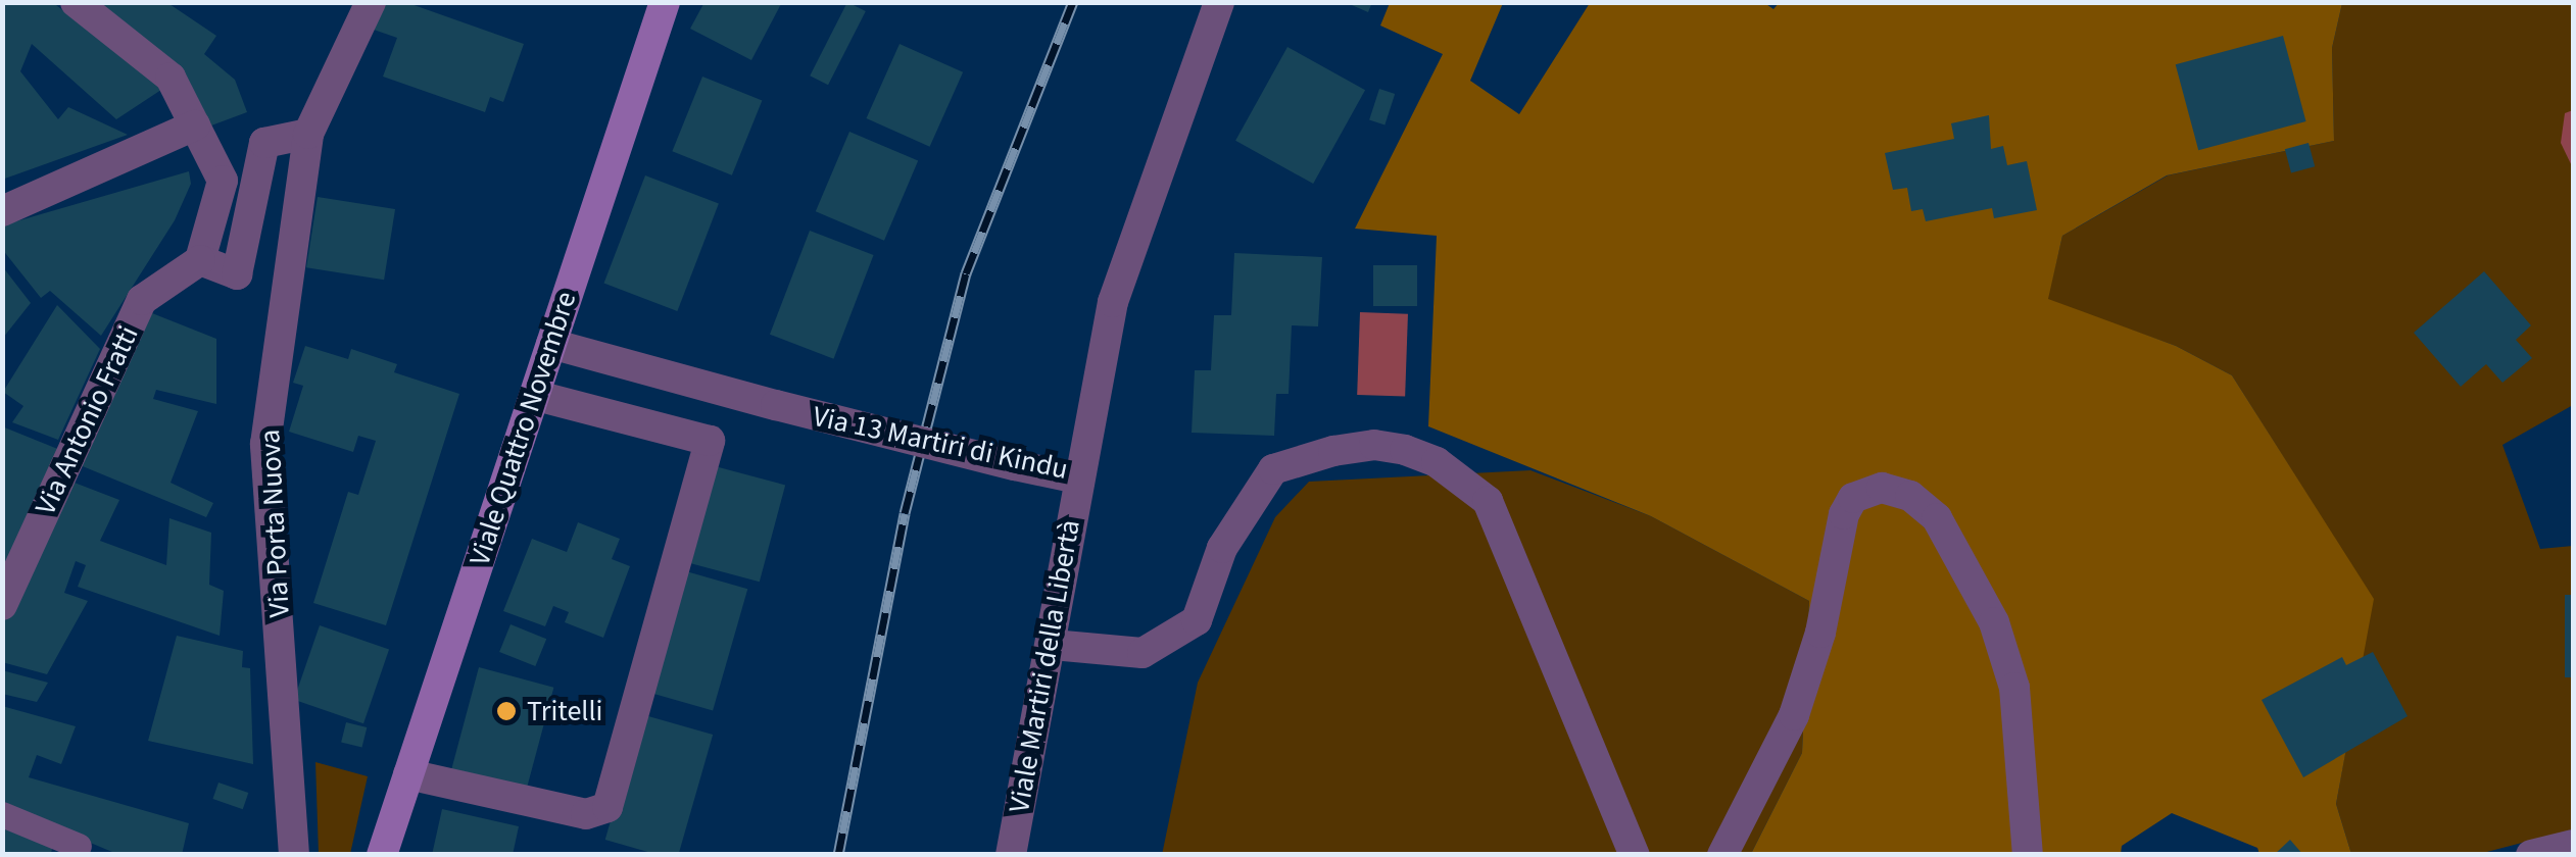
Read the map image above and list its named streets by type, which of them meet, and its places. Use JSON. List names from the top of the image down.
{
  "streets": {
    "main road": ["Viale Quattro Novembre"],
    "street": [
      "Via Antonio Fratti",
      "Via 13 Martiri di Kindu",
      "Via Porta Nuova",
      "Viale Martiri della Libertà"
    ]
  },
  "crossings": [
    ["Viale Quattro Novembre", "Via 13 Martiri di Kindu"],
    ["Via 13 Martiri di Kindu", "Viale Martiri della Libertà"]
  ],
  "places": ["Tritelli"]
}
